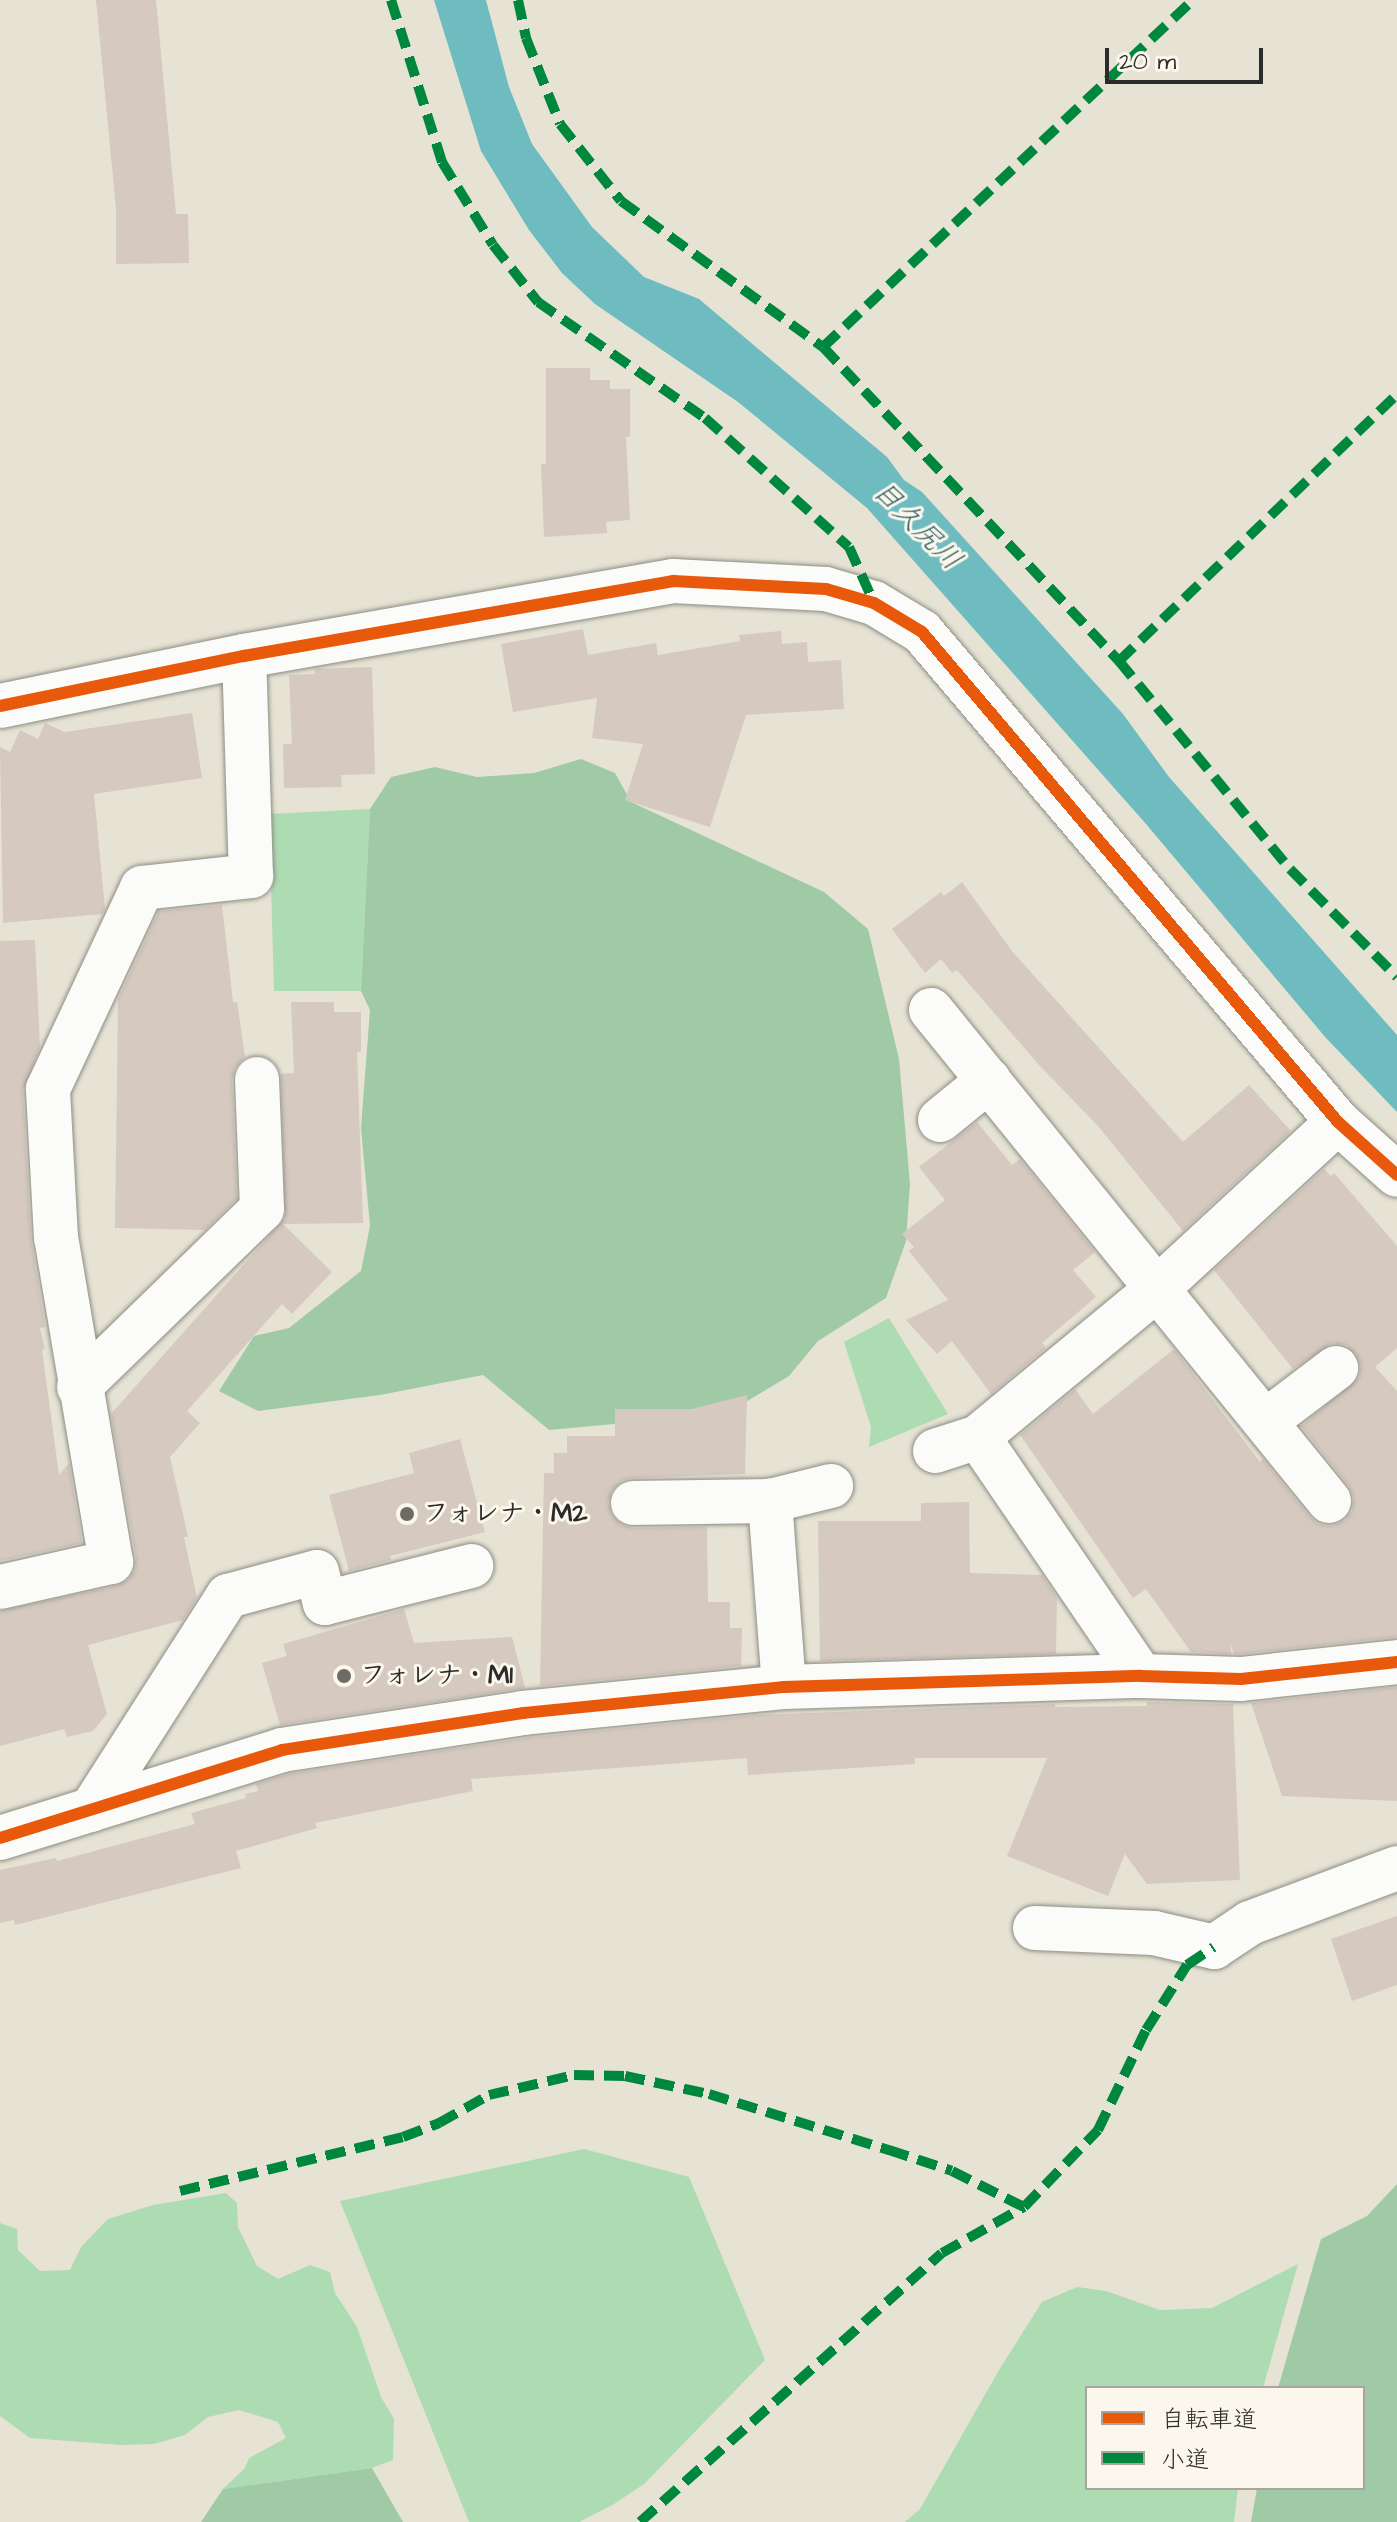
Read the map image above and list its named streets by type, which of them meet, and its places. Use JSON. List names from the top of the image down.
{
  "water": ["目久尻川"],
  "places": ["フォレナ・M2", "フォレナ・M1"],
  "legend": ["自転車道", "小道"],
  "scale_bar": "20 m"
}
